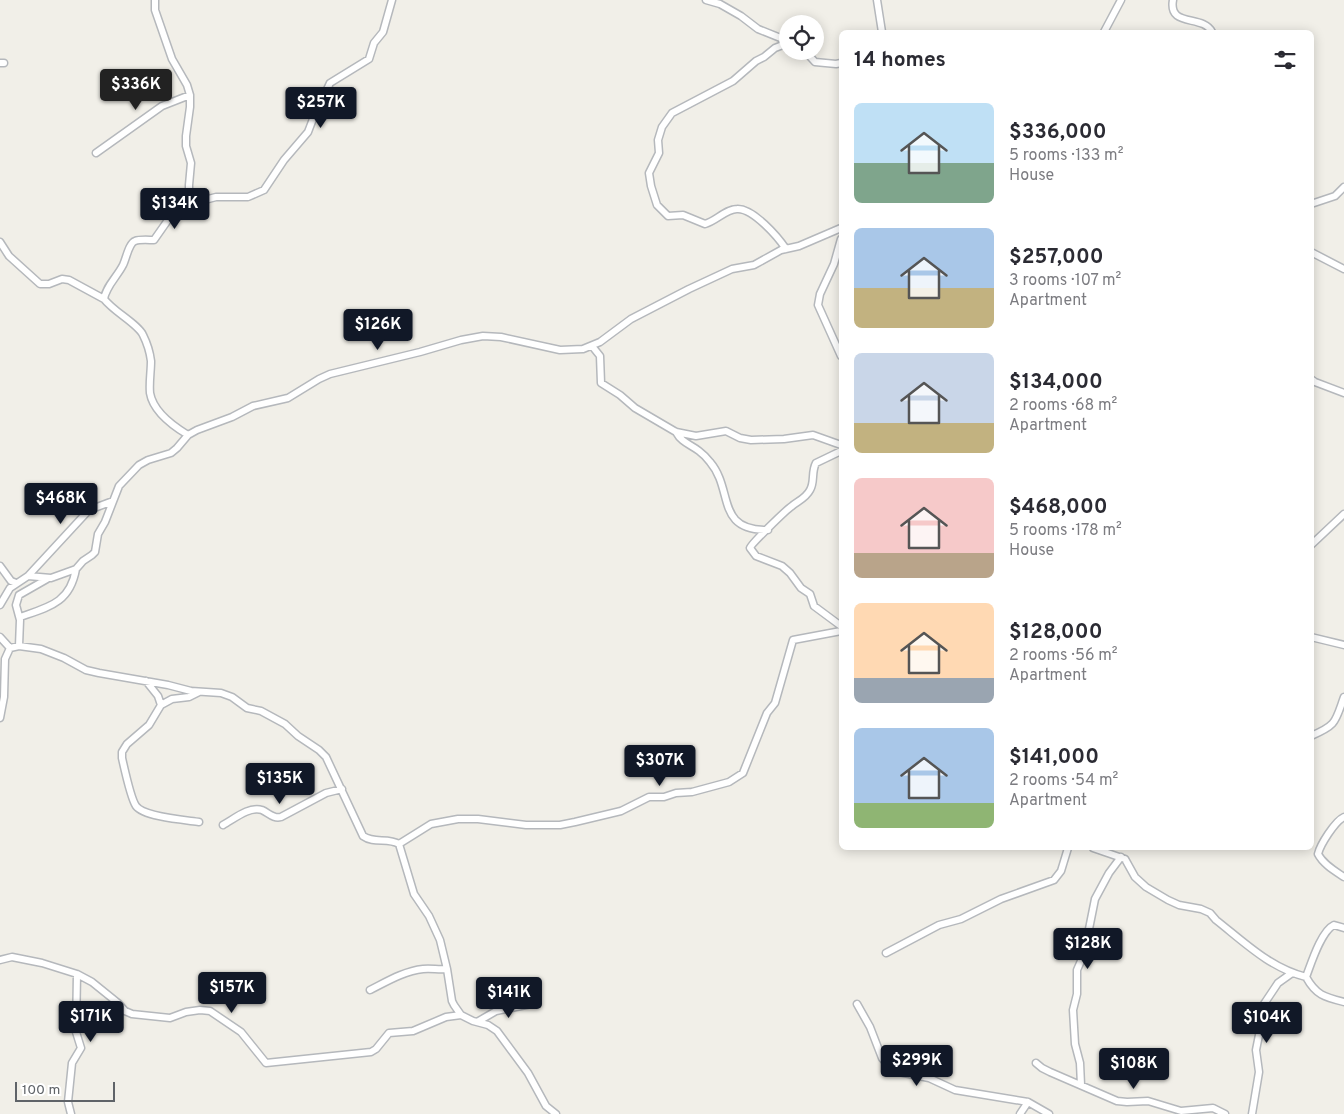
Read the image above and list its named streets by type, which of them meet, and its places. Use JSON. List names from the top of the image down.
{
  "scale_bar": "100 m",
  "page": {
    "heading": "14 homes",
    "price": [
      "$336K",
      "$257K",
      "$134K",
      "$126K",
      "$468K",
      "$307K",
      "$135K",
      "$128K",
      "$157K",
      "$141K",
      "$171K",
      "$104K",
      "$299K",
      "$108K"
    ],
    "list": [
      {
        "name": "$336,000",
        "note": "5 rooms · 133 m² · House"
      },
      {
        "name": "$257,000",
        "note": "3 rooms · 107 m² · Apartment"
      },
      {
        "name": "$134,000",
        "note": "2 rooms · 68 m² · Apartment"
      },
      {
        "name": "$468,000",
        "note": "5 rooms · 178 m² · House"
      },
      {
        "name": "$128,000",
        "note": "2 rooms · 56 m² · Apartment"
      },
      {
        "name": "$141,000",
        "note": "2 rooms · 54 m² · Apartment"
      }
    ],
    "scale": "100 m"
  }
}
